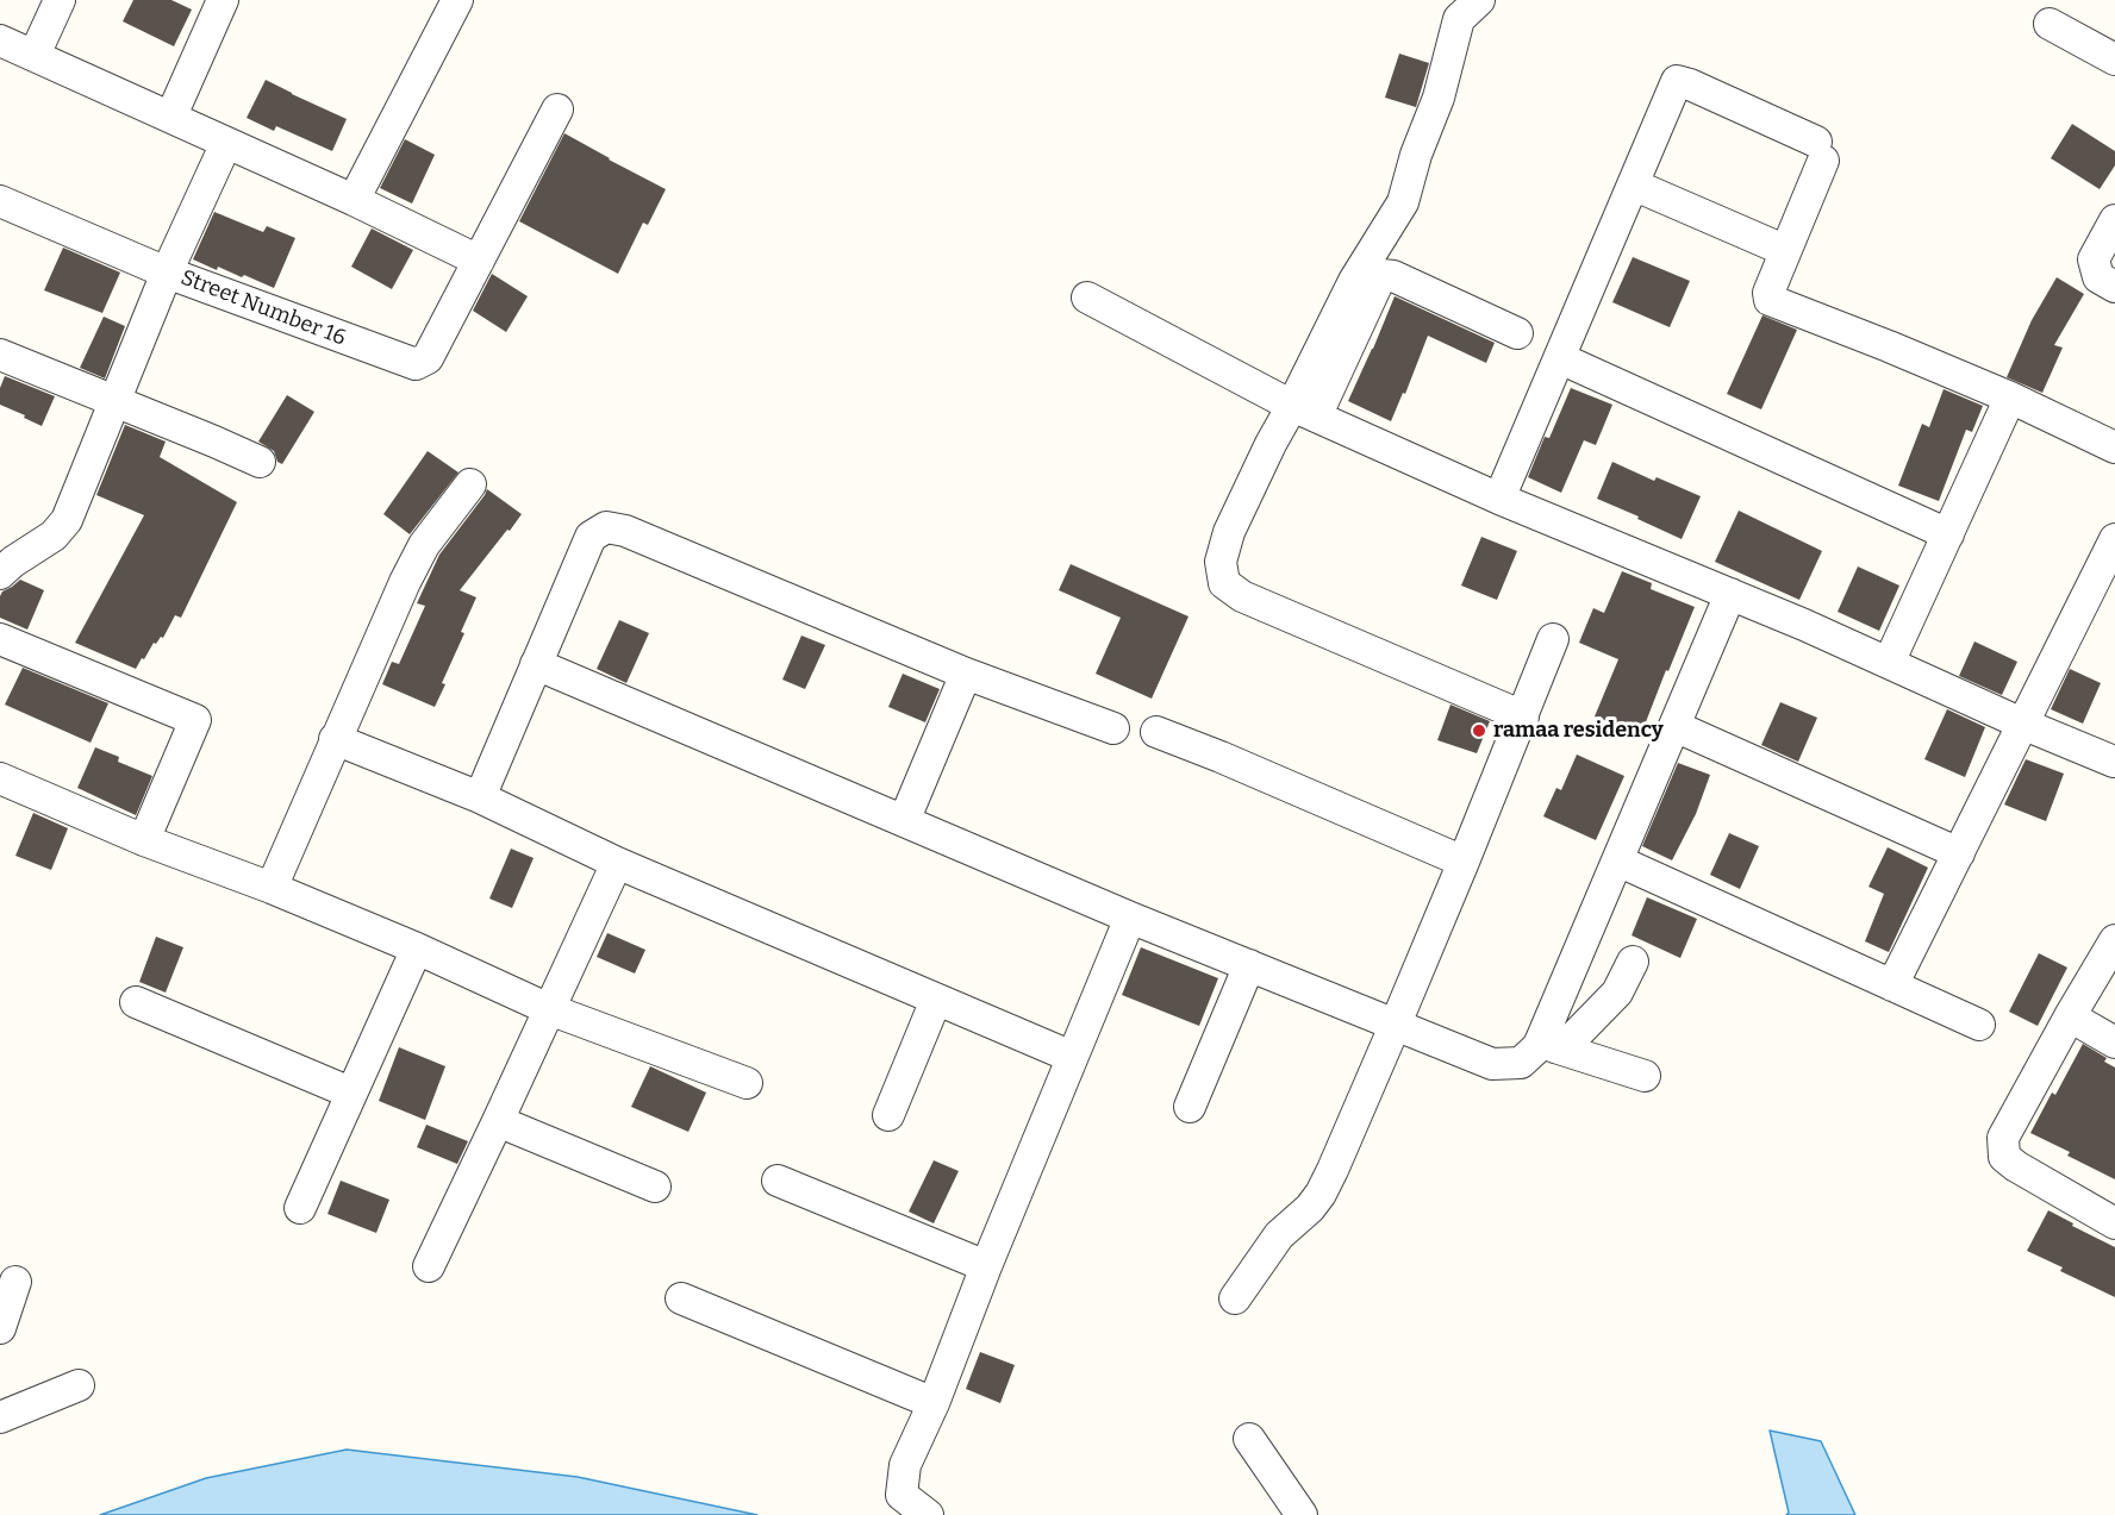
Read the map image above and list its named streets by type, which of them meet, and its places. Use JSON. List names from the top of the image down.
{
  "streets": {
    "street": ["Street Number 16"]
  },
  "places": ["ramaa residency"]
}
